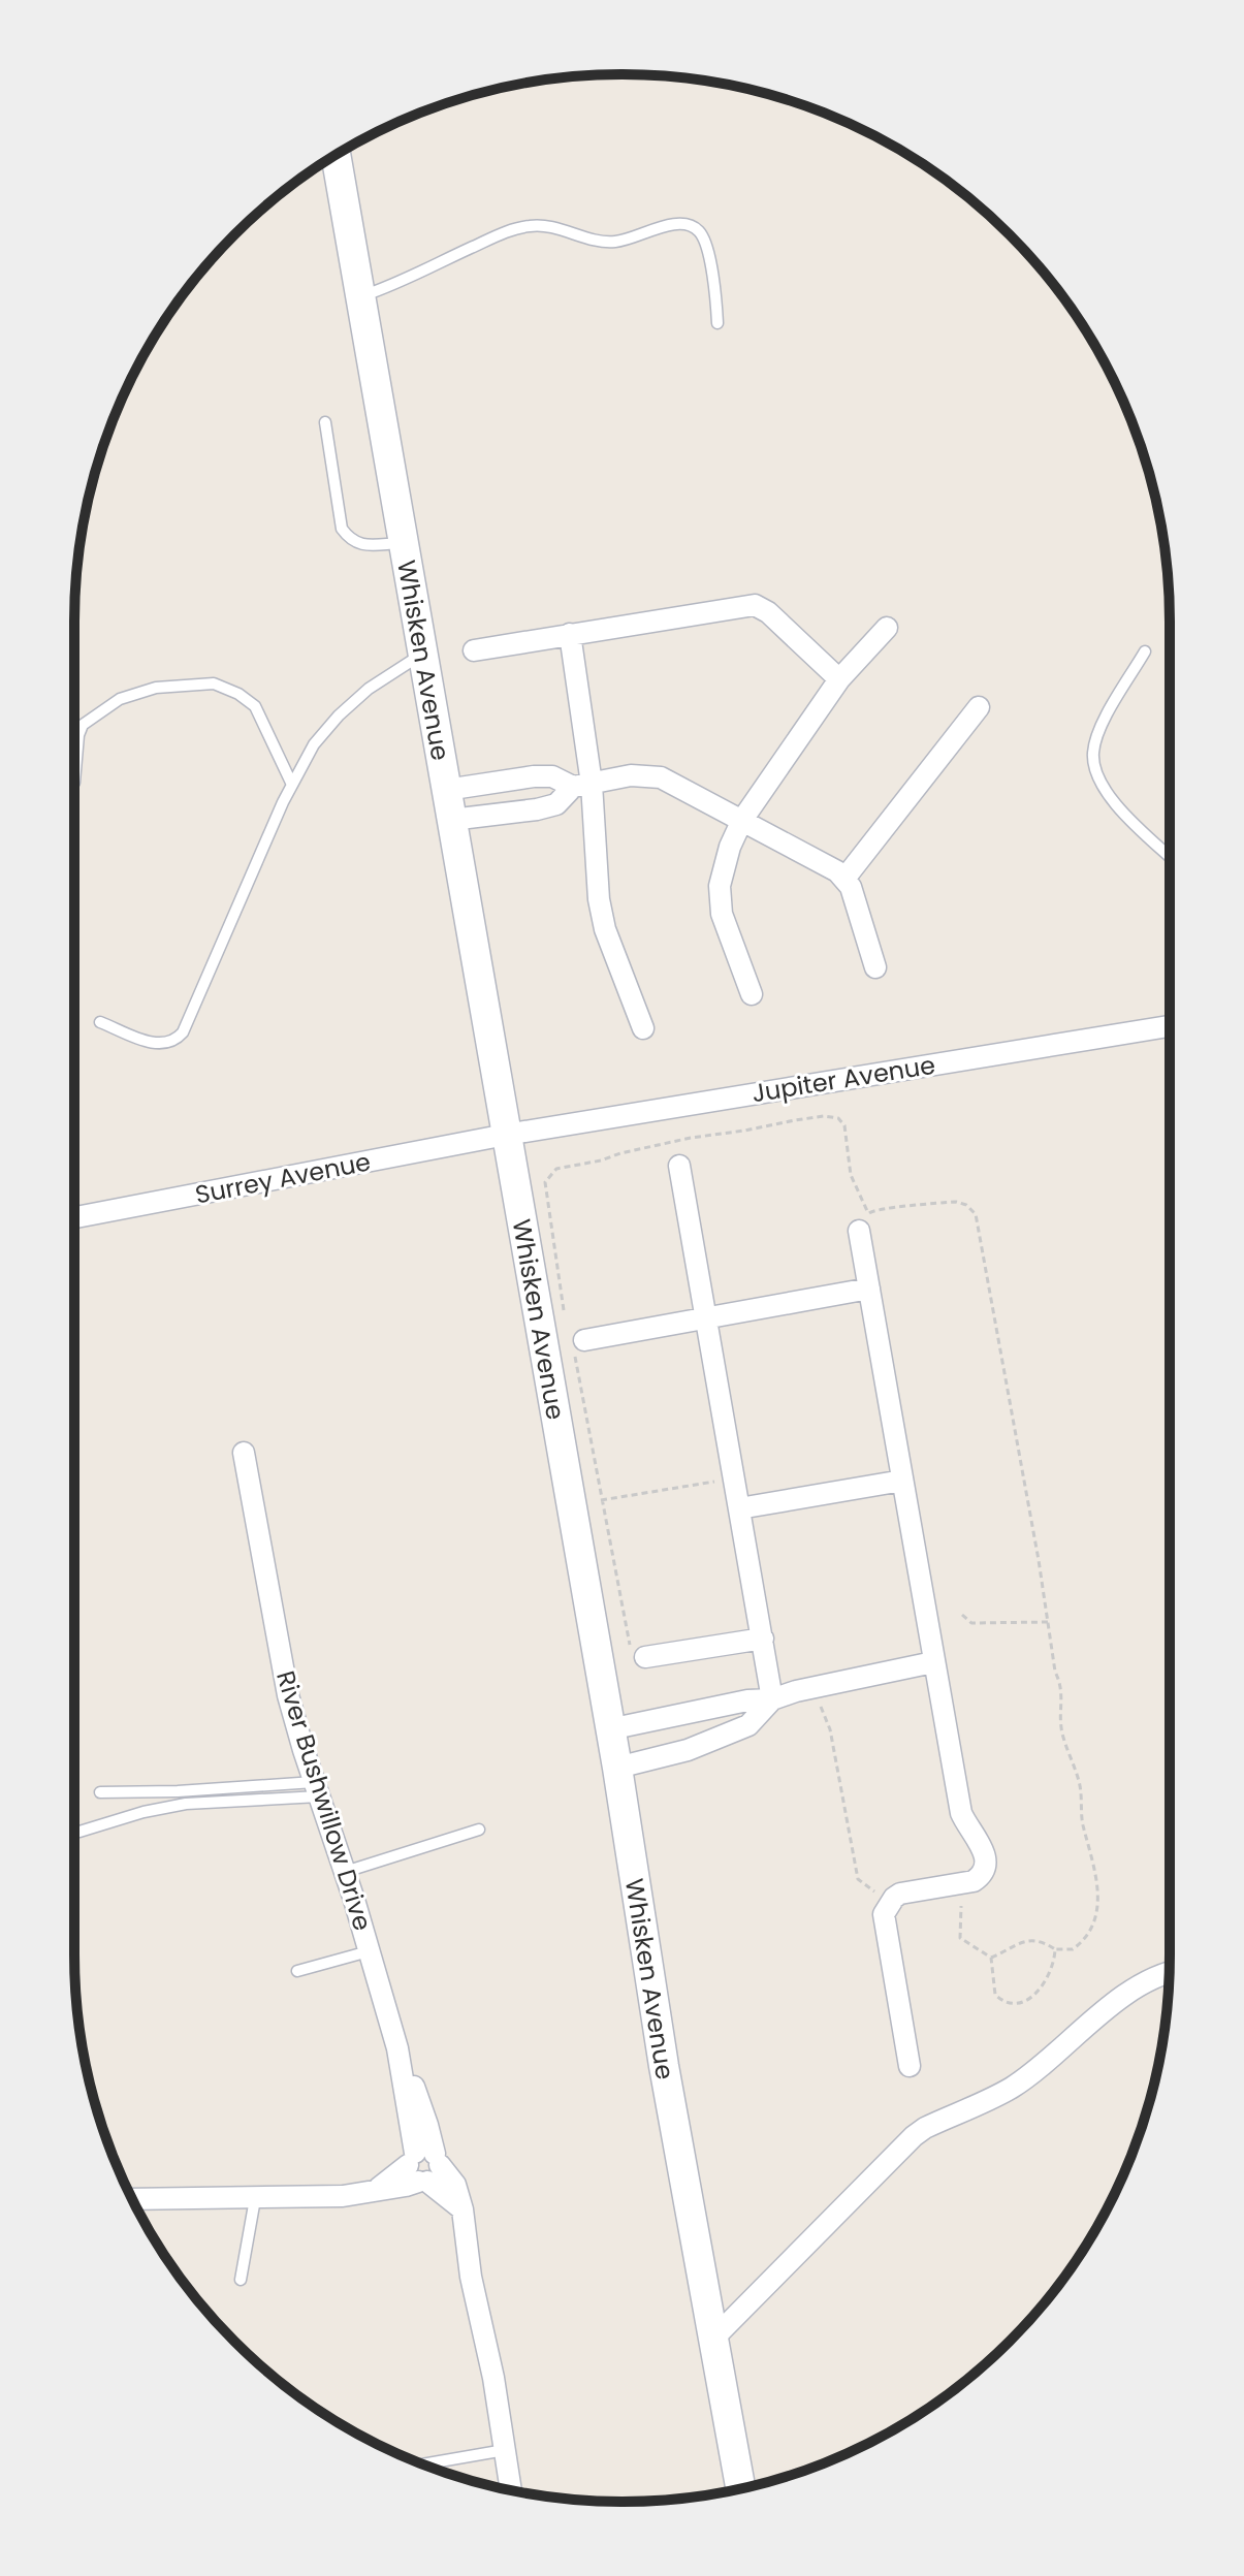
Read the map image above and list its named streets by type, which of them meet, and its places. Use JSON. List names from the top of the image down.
{
  "streets": {
    "street": [
      "Whisken Avenue",
      "Jupiter Avenue",
      "Surrey Avenue",
      "River Bushwillow Drive"
    ]
  },
  "crossings": [
    ["Whisken Avenue", "Jupiter Avenue"],
    ["Whisken Avenue", "Surrey Avenue"],
    ["Jupiter Avenue", "Surrey Avenue"]
  ]
}
